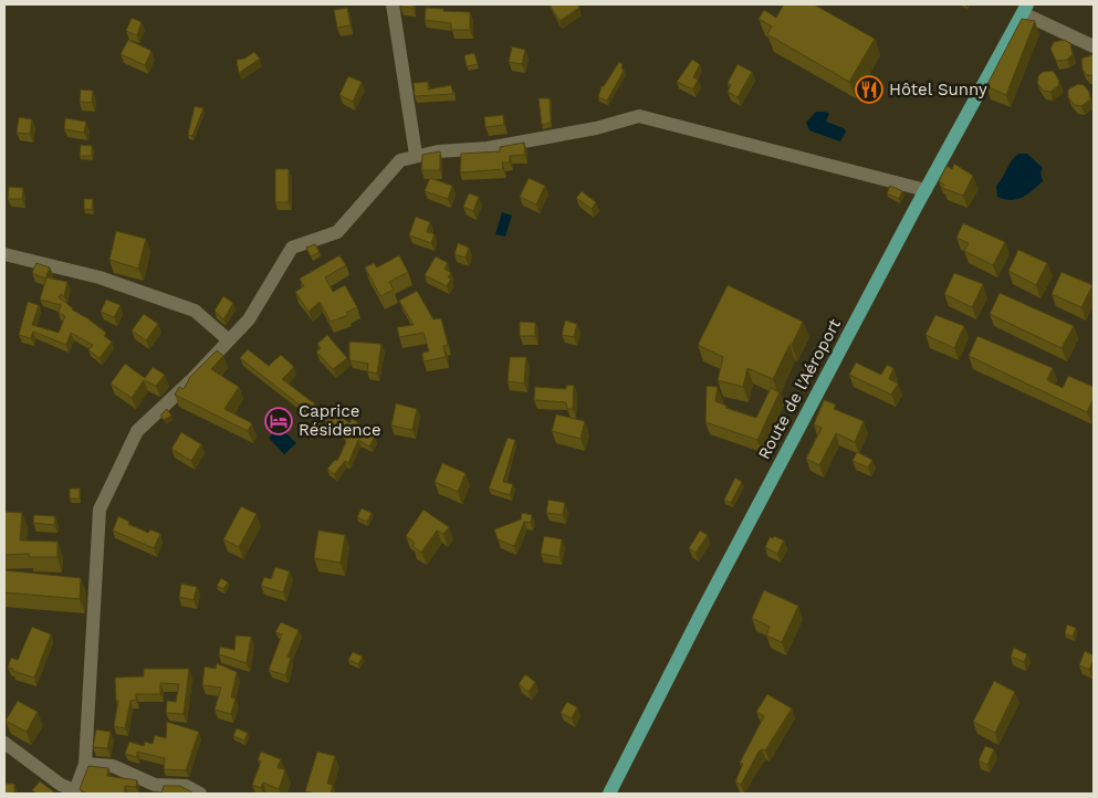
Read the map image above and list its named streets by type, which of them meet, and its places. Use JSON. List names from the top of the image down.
{
  "streets": {
    "main road": ["Route de l'Aéroport"]
  },
  "places": {
    "restaurant": ["Hôtel Sunny"],
    "hotel": ["Caprice Résidence"]
  }
}
